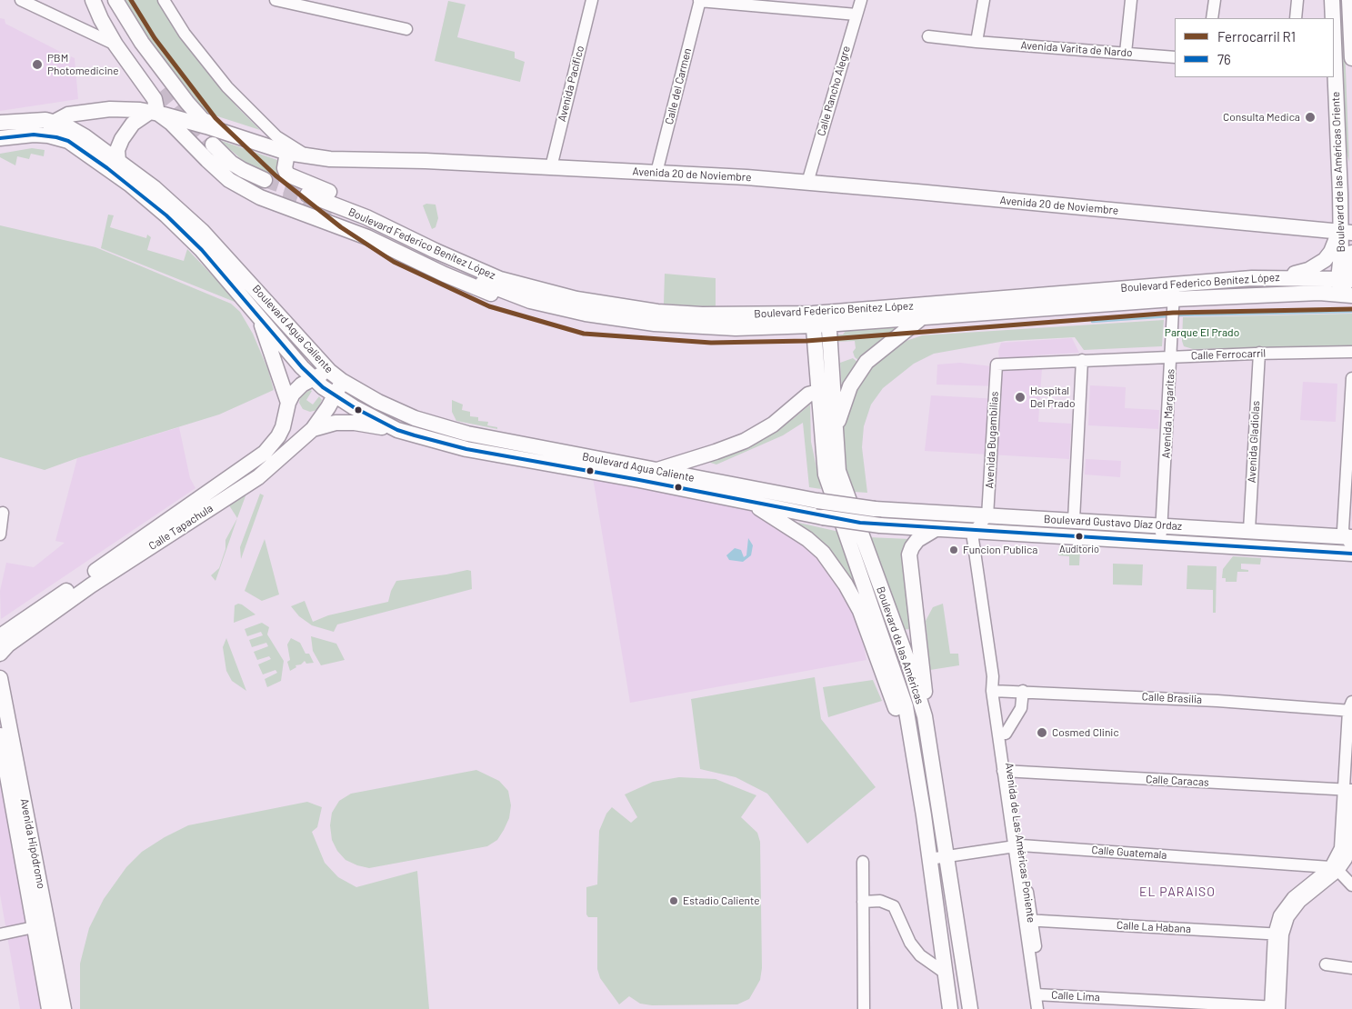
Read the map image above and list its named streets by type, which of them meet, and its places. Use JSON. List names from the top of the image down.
{
  "streets": {
    "main road": [
      "Boulevard de las Américas Oriente",
      "Avenida 20 de Noviembre",
      "Boulevard Federico Benítez López",
      "Boulevard Agua Caliente",
      "Boulevard Gustavo Díaz Ordaz",
      "Calle Tapachula",
      "Boulevard de las Américas",
      "Avenida Hipódromo"
    ],
    "street": [
      "Avenida Varita de Nardo",
      "Avenida Pacífico",
      "Calle del Carmen",
      "Calle Rancho Alegre",
      "Calle Ferrocarril",
      "Avenida Margaritas",
      "Avenida Bugambilias",
      "Avenida Gladiolas",
      "Calle Brasilia",
      "Calle Caracas",
      "Avenida de Las Américas Poniente",
      "Calle Guatemala",
      "Calle La Habana",
      "Calle Lima"
    ]
  },
  "crossings": [
    ["Avenida Pacífico", "Avenida 20 de Noviembre"],
    ["Calle del Carmen", "Avenida 20 de Noviembre"],
    ["Calle Rancho Alegre", "Avenida 20 de Noviembre"],
    ["Boulevard de las Américas Oriente", "Avenida 20 de Noviembre"],
    ["Boulevard de las Américas Oriente", "Boulevard Federico Benítez López"],
    ["Avenida 20 de Noviembre", "Boulevard Agua Caliente"],
    ["Boulevard Federico Benítez López", "Avenida Margaritas"],
    ["Boulevard Federico Benítez López", "Boulevard de las Américas"],
    ["Boulevard Agua Caliente", "Boulevard Gustavo Díaz Ordaz"],
    ["Boulevard Agua Caliente", "Calle Tapachula"],
    ["Calle Ferrocarril", "Avenida Margaritas"],
    ["Calle Ferrocarril", "Avenida Bugambilias"],
    ["Calle Ferrocarril", "Avenida Gladiolas"],
    ["Avenida Margaritas", "Boulevard Gustavo Díaz Ordaz"],
    ["Avenida Bugambilias", "Boulevard Gustavo Díaz Ordaz"],
    ["Avenida Gladiolas", "Boulevard Gustavo Díaz Ordaz"],
    ["Boulevard Gustavo Díaz Ordaz", "Avenida de Las Américas Poniente"],
    ["Boulevard de las Américas", "Calle Guatemala"],
    ["Calle Brasilia", "Avenida de Las Américas Poniente"],
    ["Calle Caracas", "Avenida de Las Américas Poniente"],
    ["Avenida de Las Américas Poniente", "Calle Guatemala"],
    ["Avenida de Las Américas Poniente", "Calle La Habana"],
    ["Avenida de Las Américas Poniente", "Calle Lima"]
  ],
  "districts": ["EL PARAISO"],
  "parks": ["Parque El Prado"],
  "places": [
    "PBM Photomedicine",
    "Consulta Medica",
    "Hospital Del Prado",
    "Auditorio",
    "Funcion Publica",
    "Cosmed Clinic",
    "Estadio Caliente"
  ],
  "lines": ["rail line R1", "transit line 76"],
  "legend": ["Ferrocarril R1", "76"]
}
